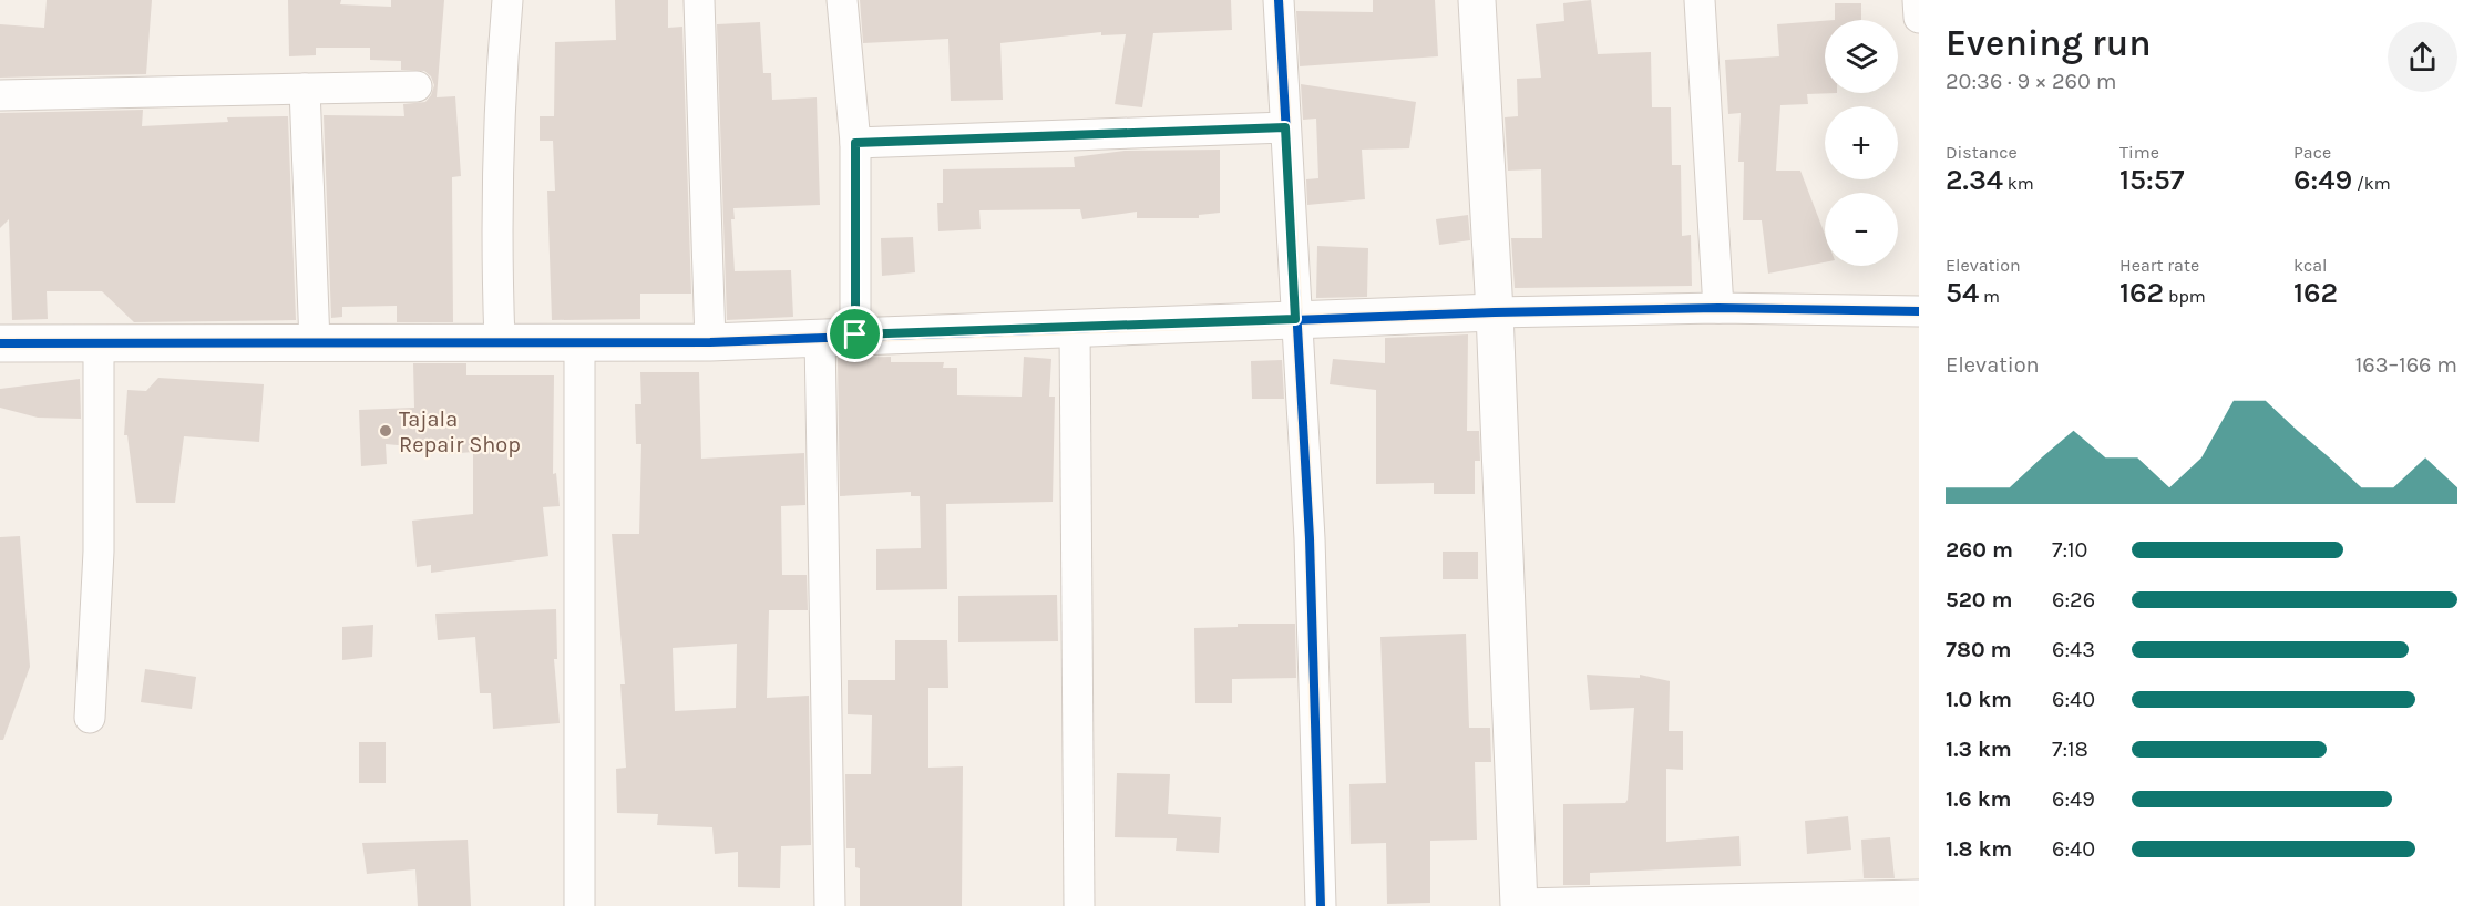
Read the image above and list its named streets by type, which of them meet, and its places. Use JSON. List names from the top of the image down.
{
  "places": ["Tajala Repair Shop"],
  "page": {
    "heading": ["Evening run", "20:36 · 9 × 260 m"],
    "map_buttons": ["+", "−"],
    "stats": [
      ["Distance", "2.34 km"],
      ["Time", "15:57"],
      ["Pace", "6:49 /km"],
      ["Elevation", "54 m"],
      ["Heart rate", "162 bpm"],
      ["kcal", "162"]
    ],
    "chart": ["Elevation", "163–166 m"],
    "list": [
      {
        "name": "260 m",
        "note": "7:10"
      },
      {
        "name": "520 m",
        "note": "6:26"
      },
      {
        "name": "780 m",
        "note": "6:43"
      },
      {
        "name": "1.0 km",
        "note": "6:40"
      },
      {
        "name": "1.3 km",
        "note": "7:18"
      },
      {
        "name": "1.6 km",
        "note": "6:49"
      },
      {
        "name": "1.8 km",
        "note": "6:40"
      }
    ]
  }
}
